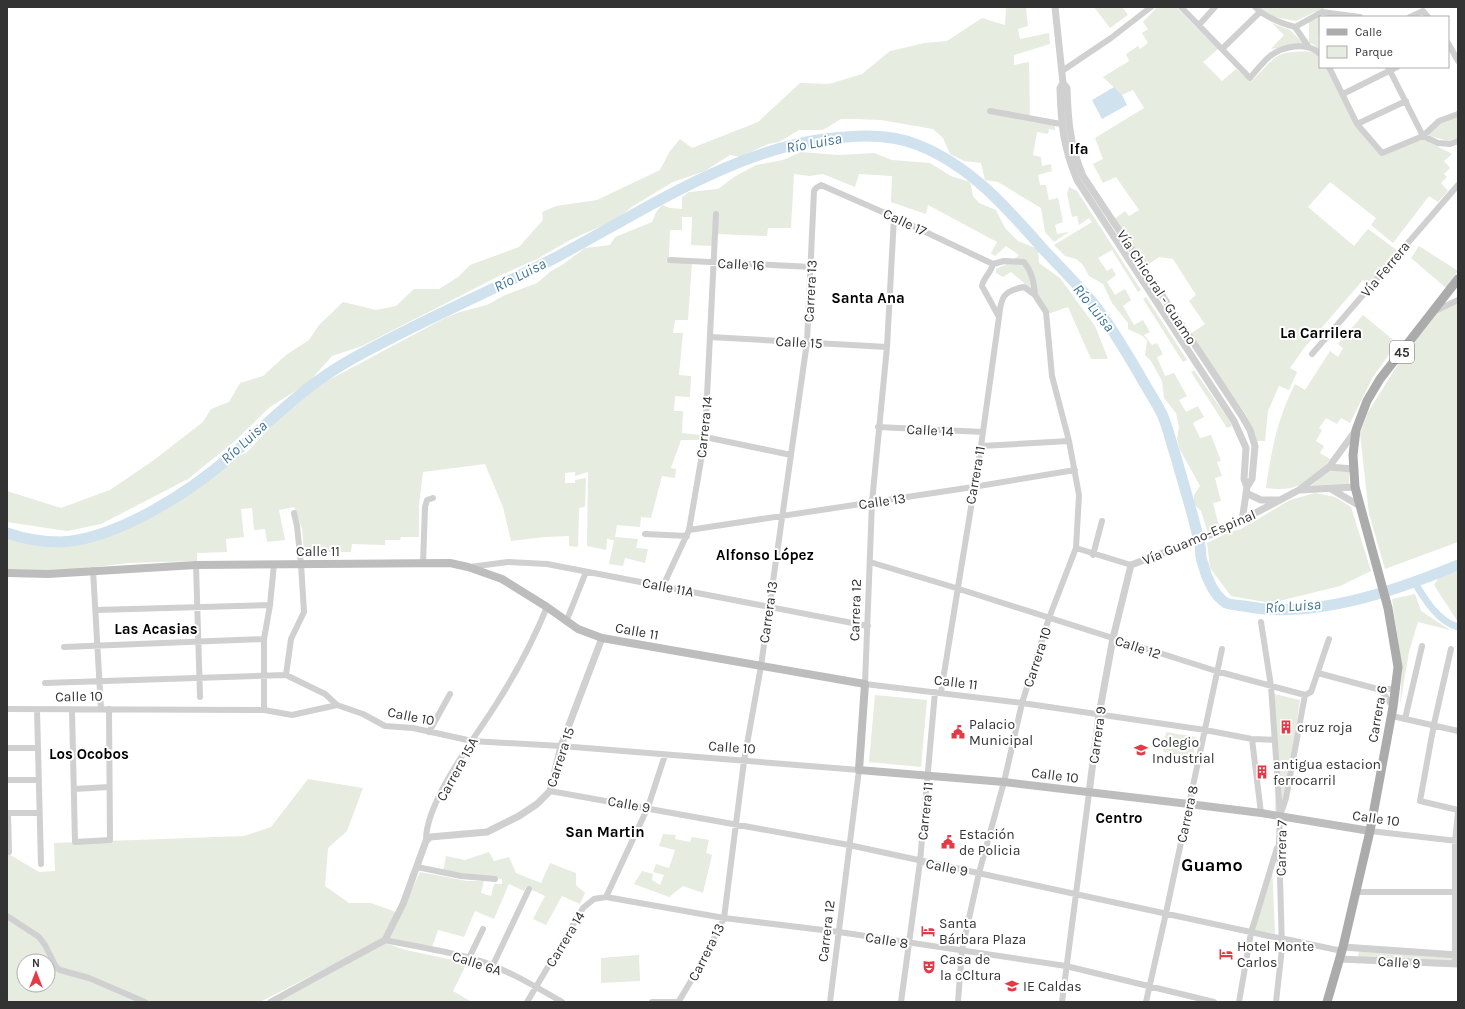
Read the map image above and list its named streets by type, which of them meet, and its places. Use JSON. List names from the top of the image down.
{
  "streets": {
    "main road": [
      "45",
      "Calle 11",
      "Carrera 12",
      "Calle 10",
      "Carrera 6"
    ],
    "street": [
      "Calle 17",
      "Calle 16",
      "Vía Ferrera",
      "Vía Chicoral - Guamo",
      "Carrera 13",
      "Calle 15",
      "Carrera 14",
      "Calle 14",
      "Carrera 11",
      "Calle 13",
      "Vía Guamo-Espinal",
      "Calle 11A",
      "Calle 12",
      "Carrera 10",
      "Carrera 9",
      "Carrera 15",
      "Carrera 15A",
      "Calle 9",
      "Carrera 8",
      "Carrera 7",
      "Calle 8",
      "Calle 6A"
    ]
  },
  "crossings": [
    ["Calle 17", "Carrera 13"],
    ["Calle 17", "Carrera 12"],
    ["Calle 16", "Carrera 13"],
    ["Calle 16", "Carrera 14"],
    ["Vía Chicoral - Guamo", "Vía Guamo-Espinal"],
    ["Carrera 13", "Calle 15"],
    ["Carrera 13", "Calle 13"],
    ["Carrera 13", "Calle 11"],
    ["Carrera 13", "Calle 11A"],
    ["Carrera 13", "Calle 10"],
    ["Carrera 13", "Calle 9"],
    ["Carrera 13", "Calle 8"],
    ["Calle 15", "Carrera 14"],
    ["Calle 15", "Carrera 12"],
    ["45", "Vía Guamo-Espinal"],
    ["45", "Carrera 6"],
    ["Carrera 14", "Calle 13"],
    ["Carrera 14", "Calle 11A"],
    ["Carrera 14", "Calle 8"],
    ["Carrera 14", "Calle 6A"],
    ["Calle 14", "Carrera 11"],
    ["Calle 14", "Carrera 12"],
    ["Carrera 11", "Calle 13"],
    ["Carrera 11", "Calle 11"],
    ["Carrera 11", "Calle 12"],
    ["Carrera 11", "Carrera 10"],
    ["Carrera 11", "Calle 10"],
    ["Carrera 11", "Calle 9"],
    ["Carrera 11", "Calle 8"],
    ["Calle 13", "Carrera 12"],
    ["Calle 13", "Carrera 10"],
    ["Vía Guamo-Espinal", "Carrera 6"],
    ["Vía Guamo-Espinal", "Carrera 9"],
    ["Calle 11", "Calle 11A"],
    ["Calle 11", "Carrera 12"],
    ["Calle 11", "Carrera 10"],
    ["Calle 11", "Carrera 9"],
    ["Calle 11", "Carrera 15"],
    ["Calle 11", "Carrera 15A"],
    ["Calle 11", "Carrera 8"],
    ["Calle 11A", "Carrera 12"],
    ["Carrera 12", "Calle 12"],
    ["Carrera 12", "Calle 10"],
    ["Carrera 12", "Calle 9"],
    ["Carrera 12", "Calle 8"],
    ["Calle 12", "Carrera 10"],
    ["Calle 12", "Carrera 9"],
    ["Calle 12", "Carrera 8"],
    ["Calle 12", "Carrera 7"],
    ["Carrera 10", "Calle 10"],
    ["Carrera 10", "Calle 9"],
    ["Carrera 10", "Calle 8"],
    ["Calle 10", "Carrera 6"],
    ["Calle 10", "Carrera 9"],
    ["Calle 10", "Carrera 15"],
    ["Calle 10", "Carrera 15A"],
    ["Calle 10", "Carrera 8"],
    ["Calle 10", "Carrera 7"],
    ["Carrera 6", "Calle 9"],
    ["Carrera 9", "Calle 9"],
    ["Carrera 9", "Calle 8"],
    ["Carrera 15", "Carrera 15A"],
    ["Carrera 15", "Calle 9"],
    ["Carrera 15A", "Calle 6A"],
    ["Calle 9", "Carrera 8"],
    ["Carrera 8", "Calle 8"]
  ],
  "districts": [
    "Ifa",
    "Santa Ana",
    "La Carrilera",
    "Alfonso López",
    "Las Acasias",
    "Los Ocobos",
    "Centro",
    "San Martin",
    "Guamo"
  ],
  "water": ["Río Luisa"],
  "places": {
    "building": ["cruz roja", "antigua estacion ferrocarril"],
    "public building": ["Palacio Municipal", "Estación de Policia"],
    "school or university": ["Colegio Industrial", "IE Caldas"],
    "hotel": ["Santa Bárbara Plaza", "Hotel Monte Carlos"],
    "theatre": ["Casa de la cCltura"]
  },
  "legend": ["Calle", "Parque"],
  "north": "top"
}
